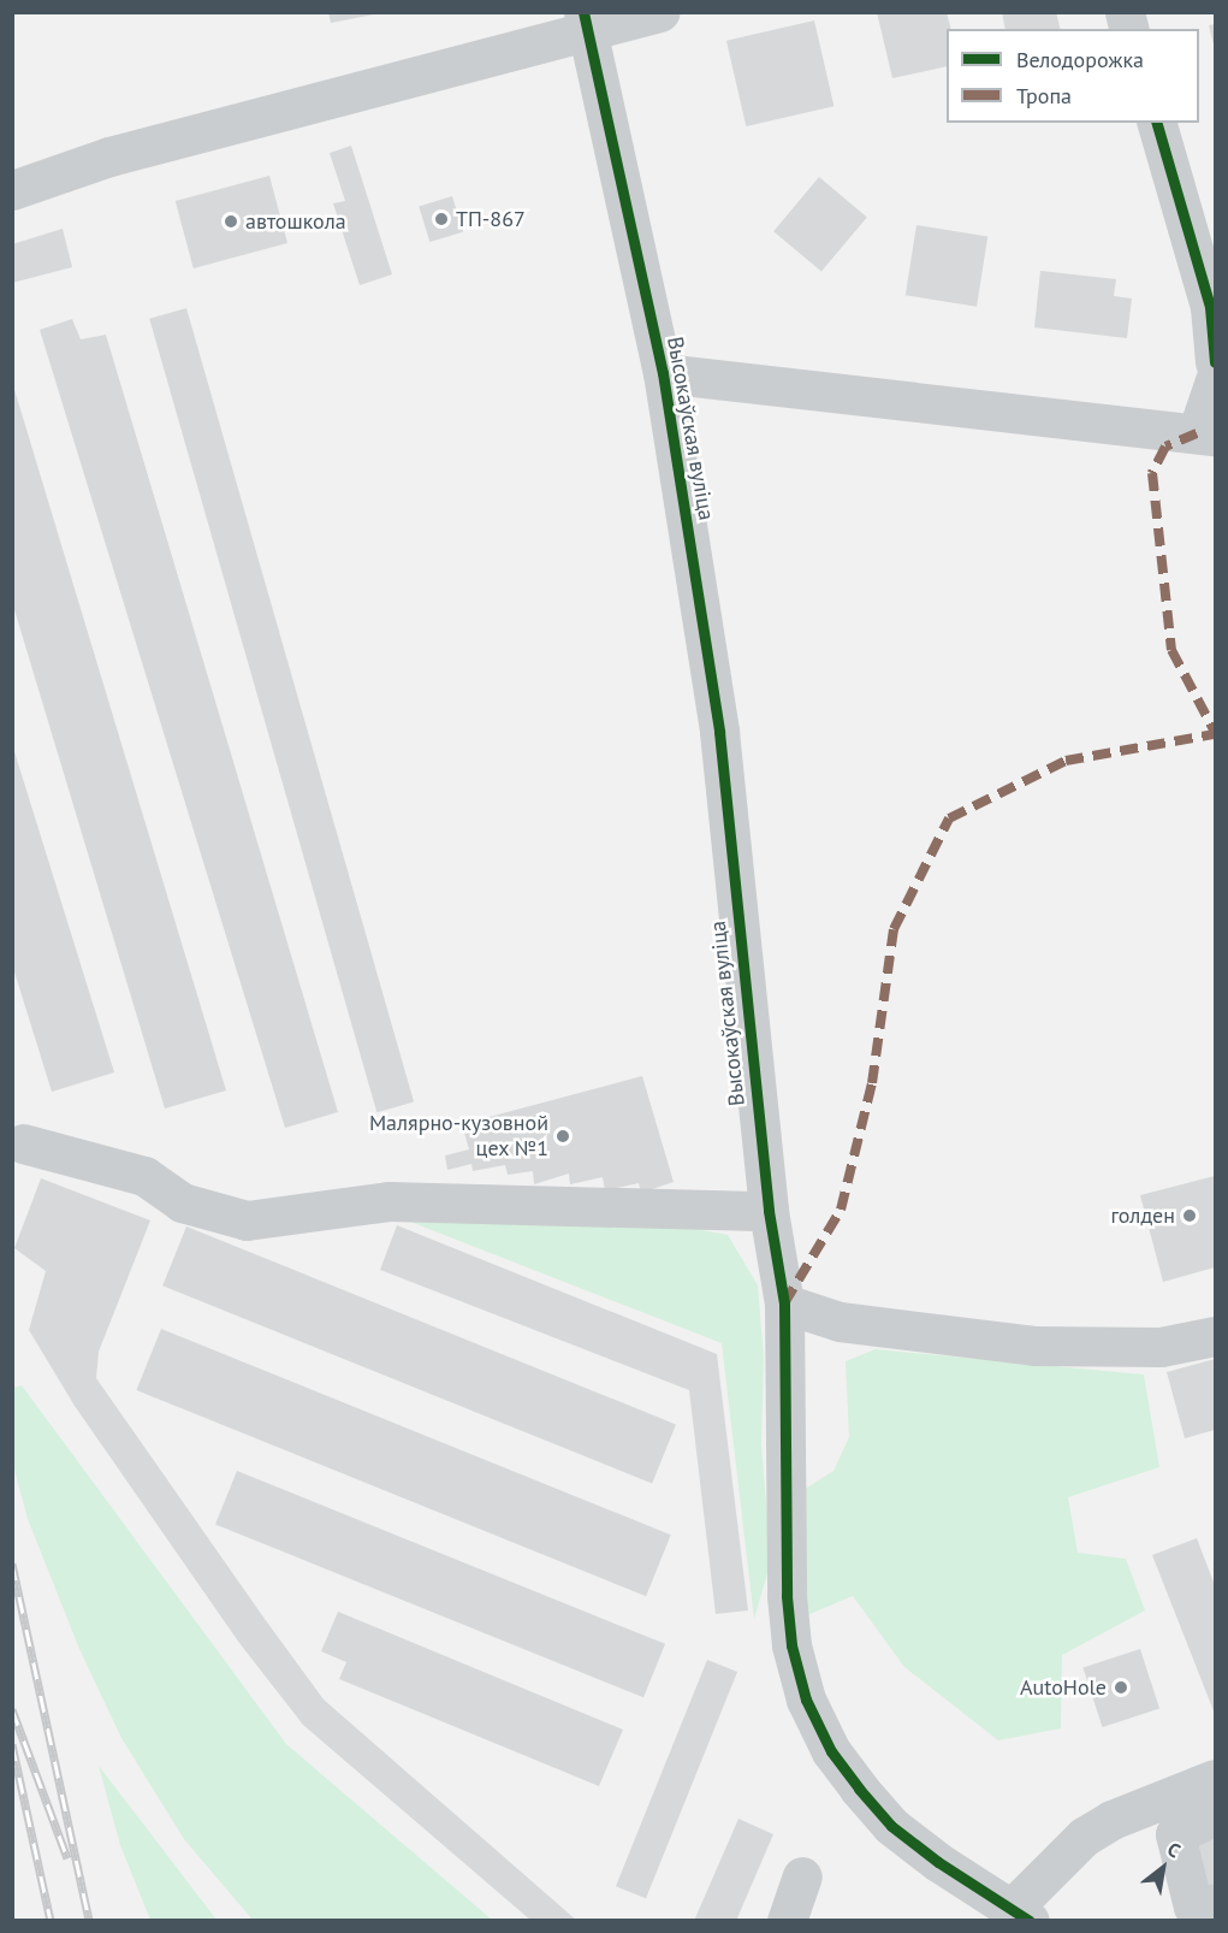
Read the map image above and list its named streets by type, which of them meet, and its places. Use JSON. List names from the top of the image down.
{
  "streets": {
    "street": ["Высокаўская вуліца"]
  },
  "places": [
    "ТП-867",
    "автошкола",
    "Малярно-кузовной цех №1",
    "голден",
    "AutoHole"
  ],
  "legend": ["Велодорожка", "Тропа"],
  "north": "top right"
}
